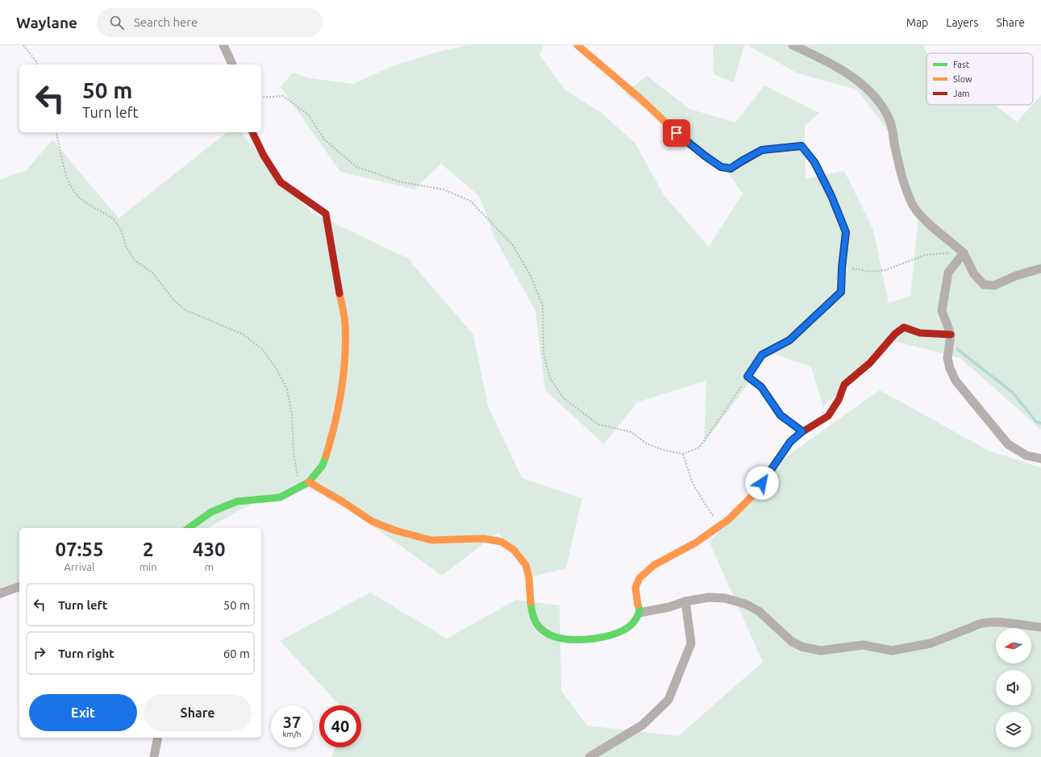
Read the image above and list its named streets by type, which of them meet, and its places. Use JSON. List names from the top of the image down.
{
  "legend": ["Fast", "Slow", "Jam"],
  "north": "left",
  "page": {
    "header": "Waylane",
    "search": "Search here",
    "nav": ["Map", "Layers", "Share"],
    "turn": ["50 m", "Turn left"],
    "eta": [
      "07:55",
      "Arrival",
      "2",
      "min",
      "430",
      "m"
    ],
    "list": [
      {
        "name": "Turn left",
        "value": "50 m"
      },
      {
        "name": "Turn right",
        "value": "60 m"
      }
    ],
    "buttons": ["Exit", "Share"],
    "speed": "37 km/h",
    "limit": "40"
  }
}
